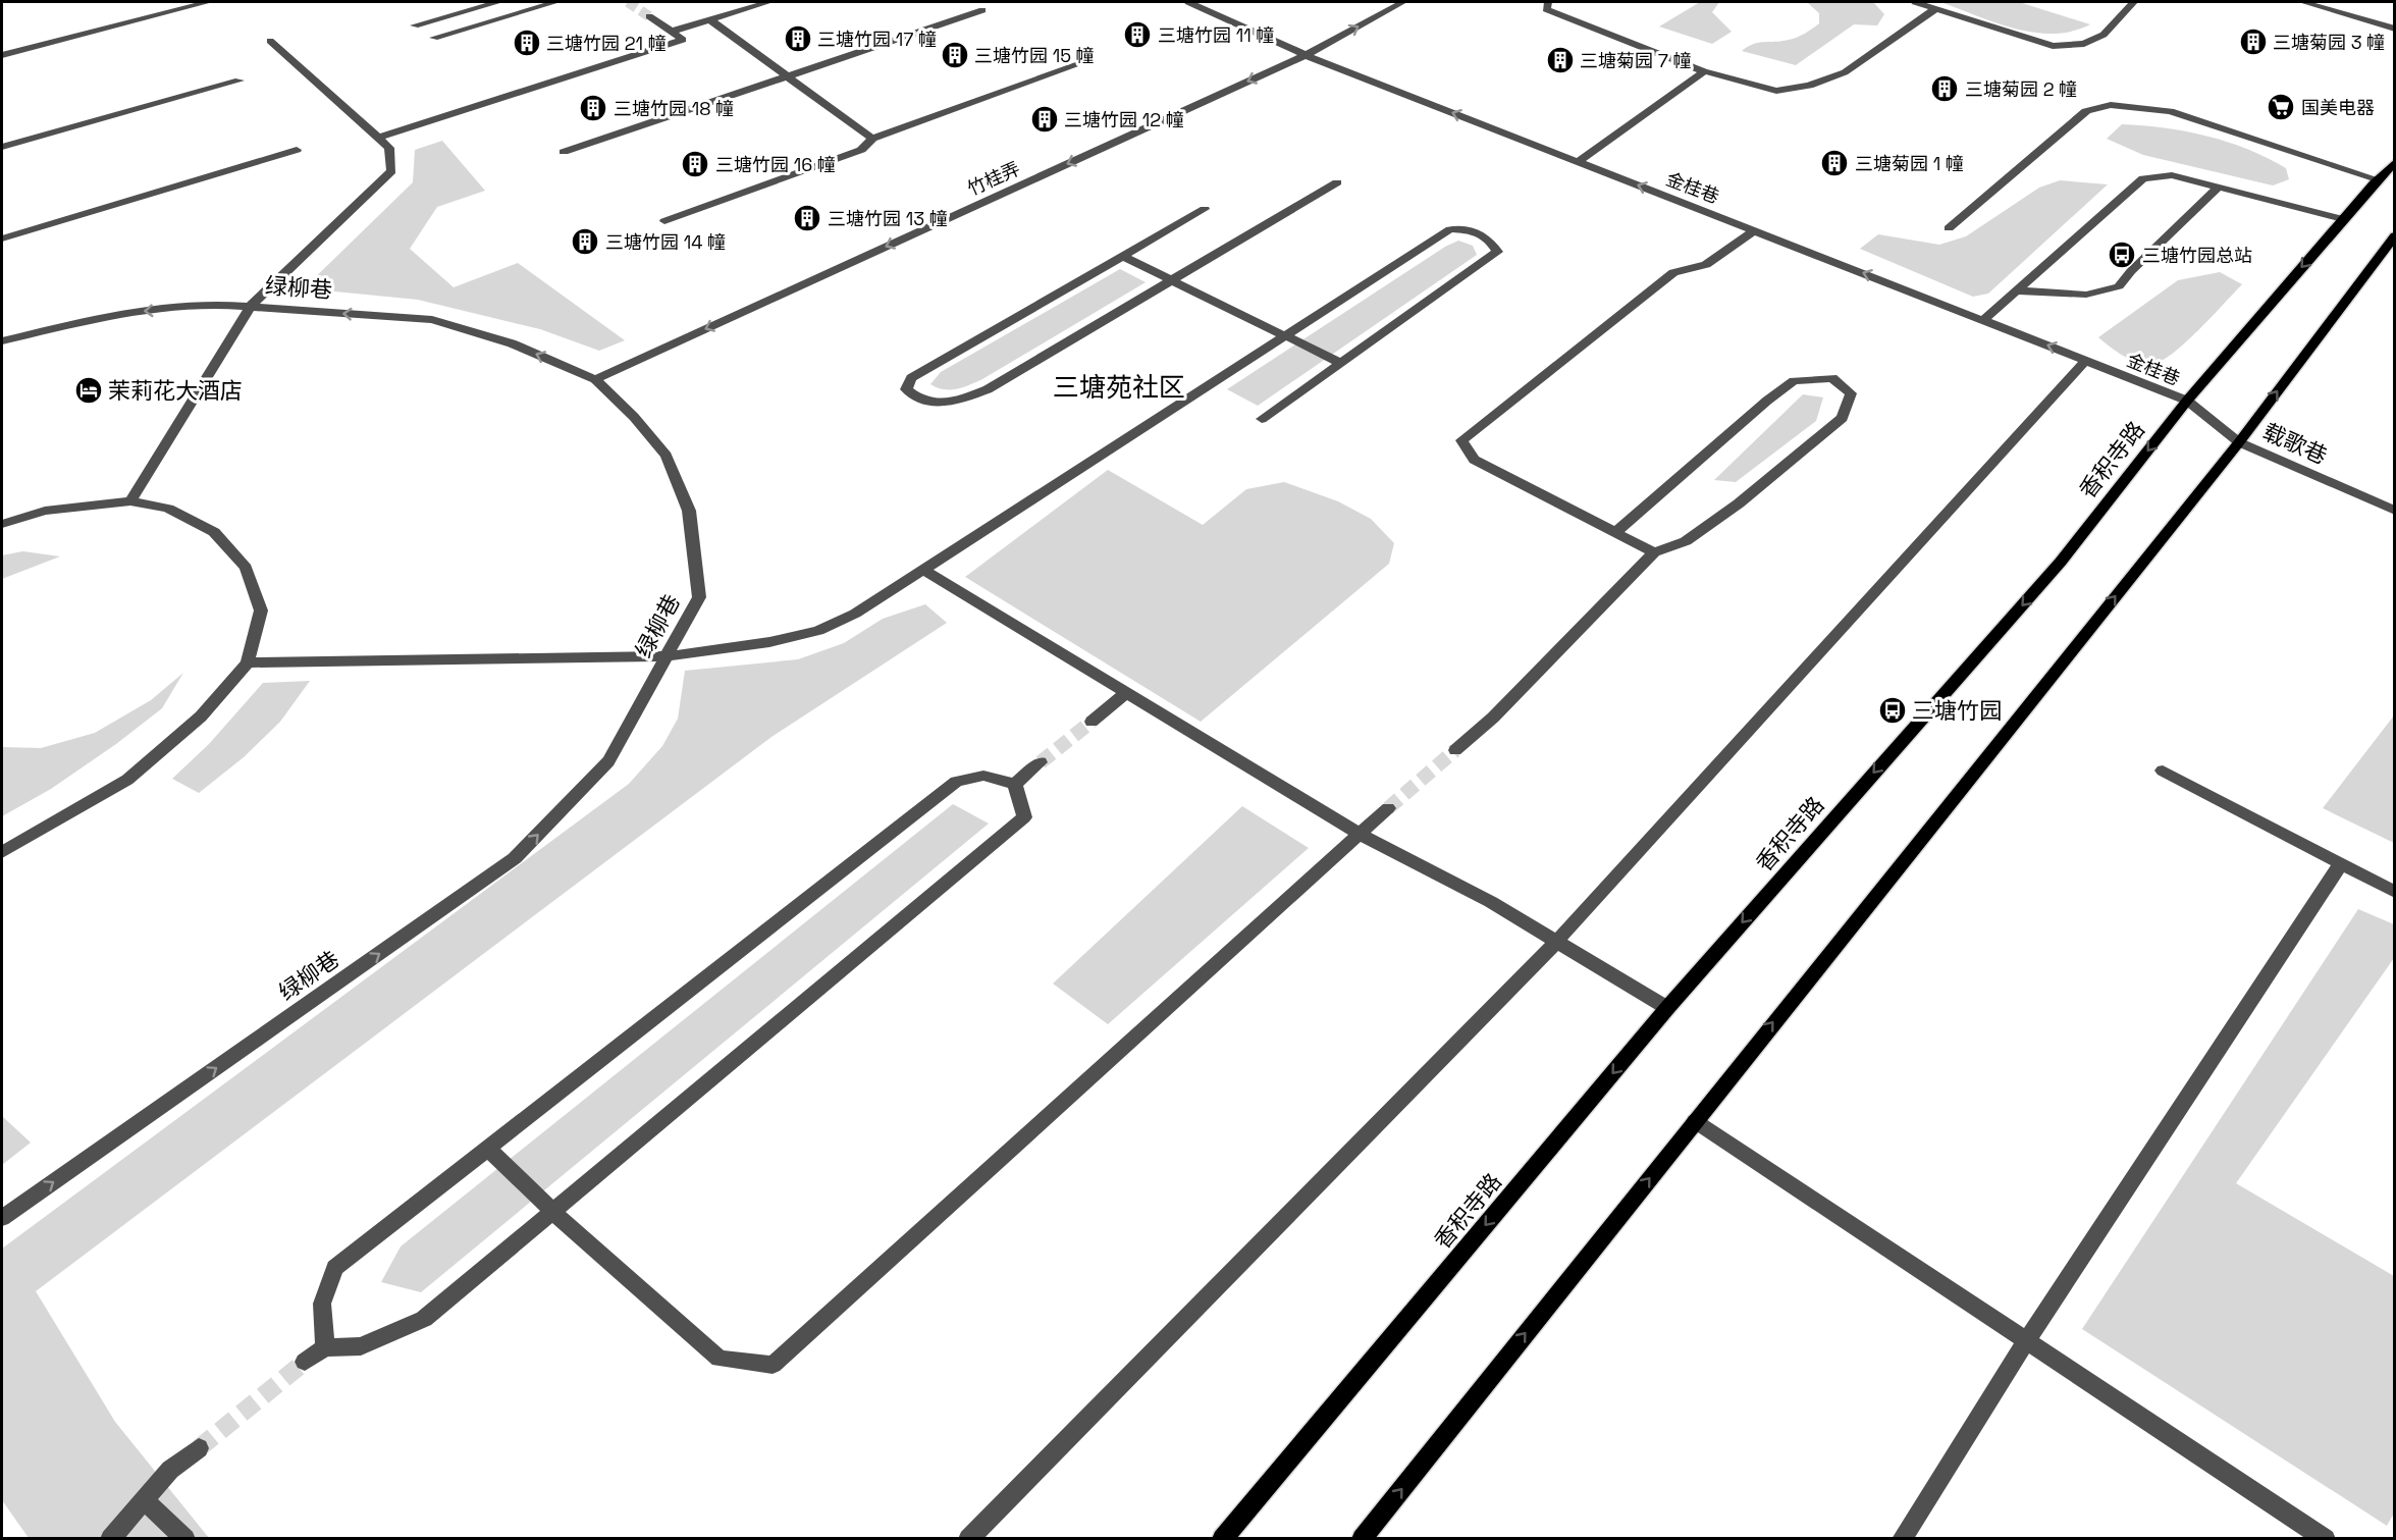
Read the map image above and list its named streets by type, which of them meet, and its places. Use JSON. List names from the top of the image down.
{
  "streets": {
    "main road": ["香积寺路"],
    "street": [
      "竹桂弄",
      "金桂巷",
      "绿柳巷",
      "载歌巷"
    ]
  },
  "crossings": [
    ["竹桂弄", "金桂巷"],
    ["竹桂弄", "绿柳巷"],
    ["金桂巷", "载歌巷"],
    ["金桂巷", "香积寺路"],
    ["载歌巷", "香积寺路"]
  ],
  "one_way": ["金桂巷"],
  "districts": ["三塘苑社区"],
  "places": {
    "building": [
      "三塘竹园 11 幢",
      "三塘竹园 17 幢",
      "三塘菊园 3 幢",
      "三塘竹园 21 幢",
      "三塘竹园 15 幢",
      "三塘菊园 7 幢",
      "三塘菊园 2 幢",
      "三塘竹园 18 幢",
      "三塘竹园 12 幢",
      "三塘菊园 1 幢",
      "三塘竹园 16 幢",
      "三塘竹园 13 幢",
      "三塘竹园 14 幢"
    ],
    "supermarket": ["国美电器"],
    "bus stop": ["三塘竹园总站", "三塘竹园"],
    "hotel": ["茉莉花大酒店"]
  }
}
